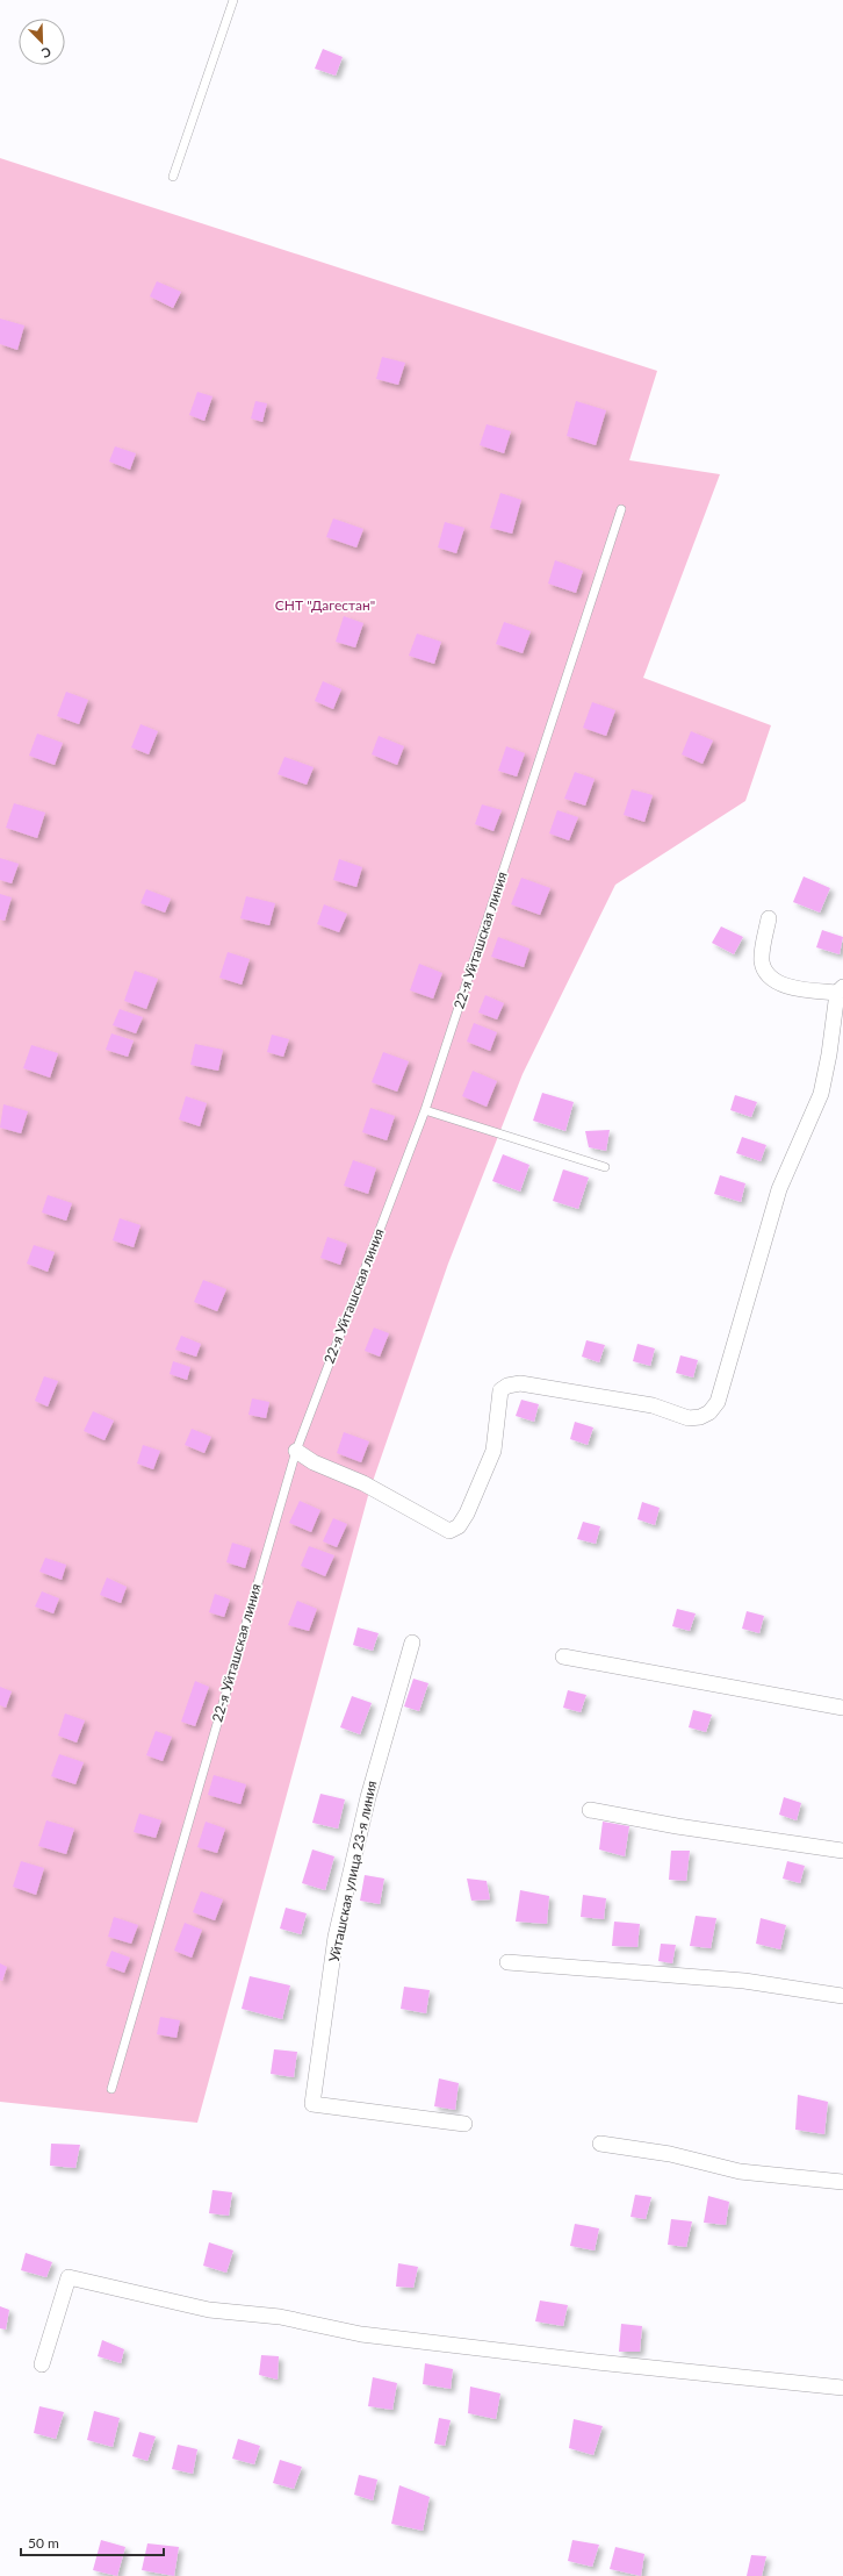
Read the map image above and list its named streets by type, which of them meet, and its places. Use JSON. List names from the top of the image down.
{
  "streets": {
    "street": ["Уйташская улица 23-я линия"],
    "lane": ["22-я Уйташская линия"]
  },
  "parks": ["СНТ \"Дагестан\""],
  "scale_bar": "50 m",
  "north": "bottom right"
}
